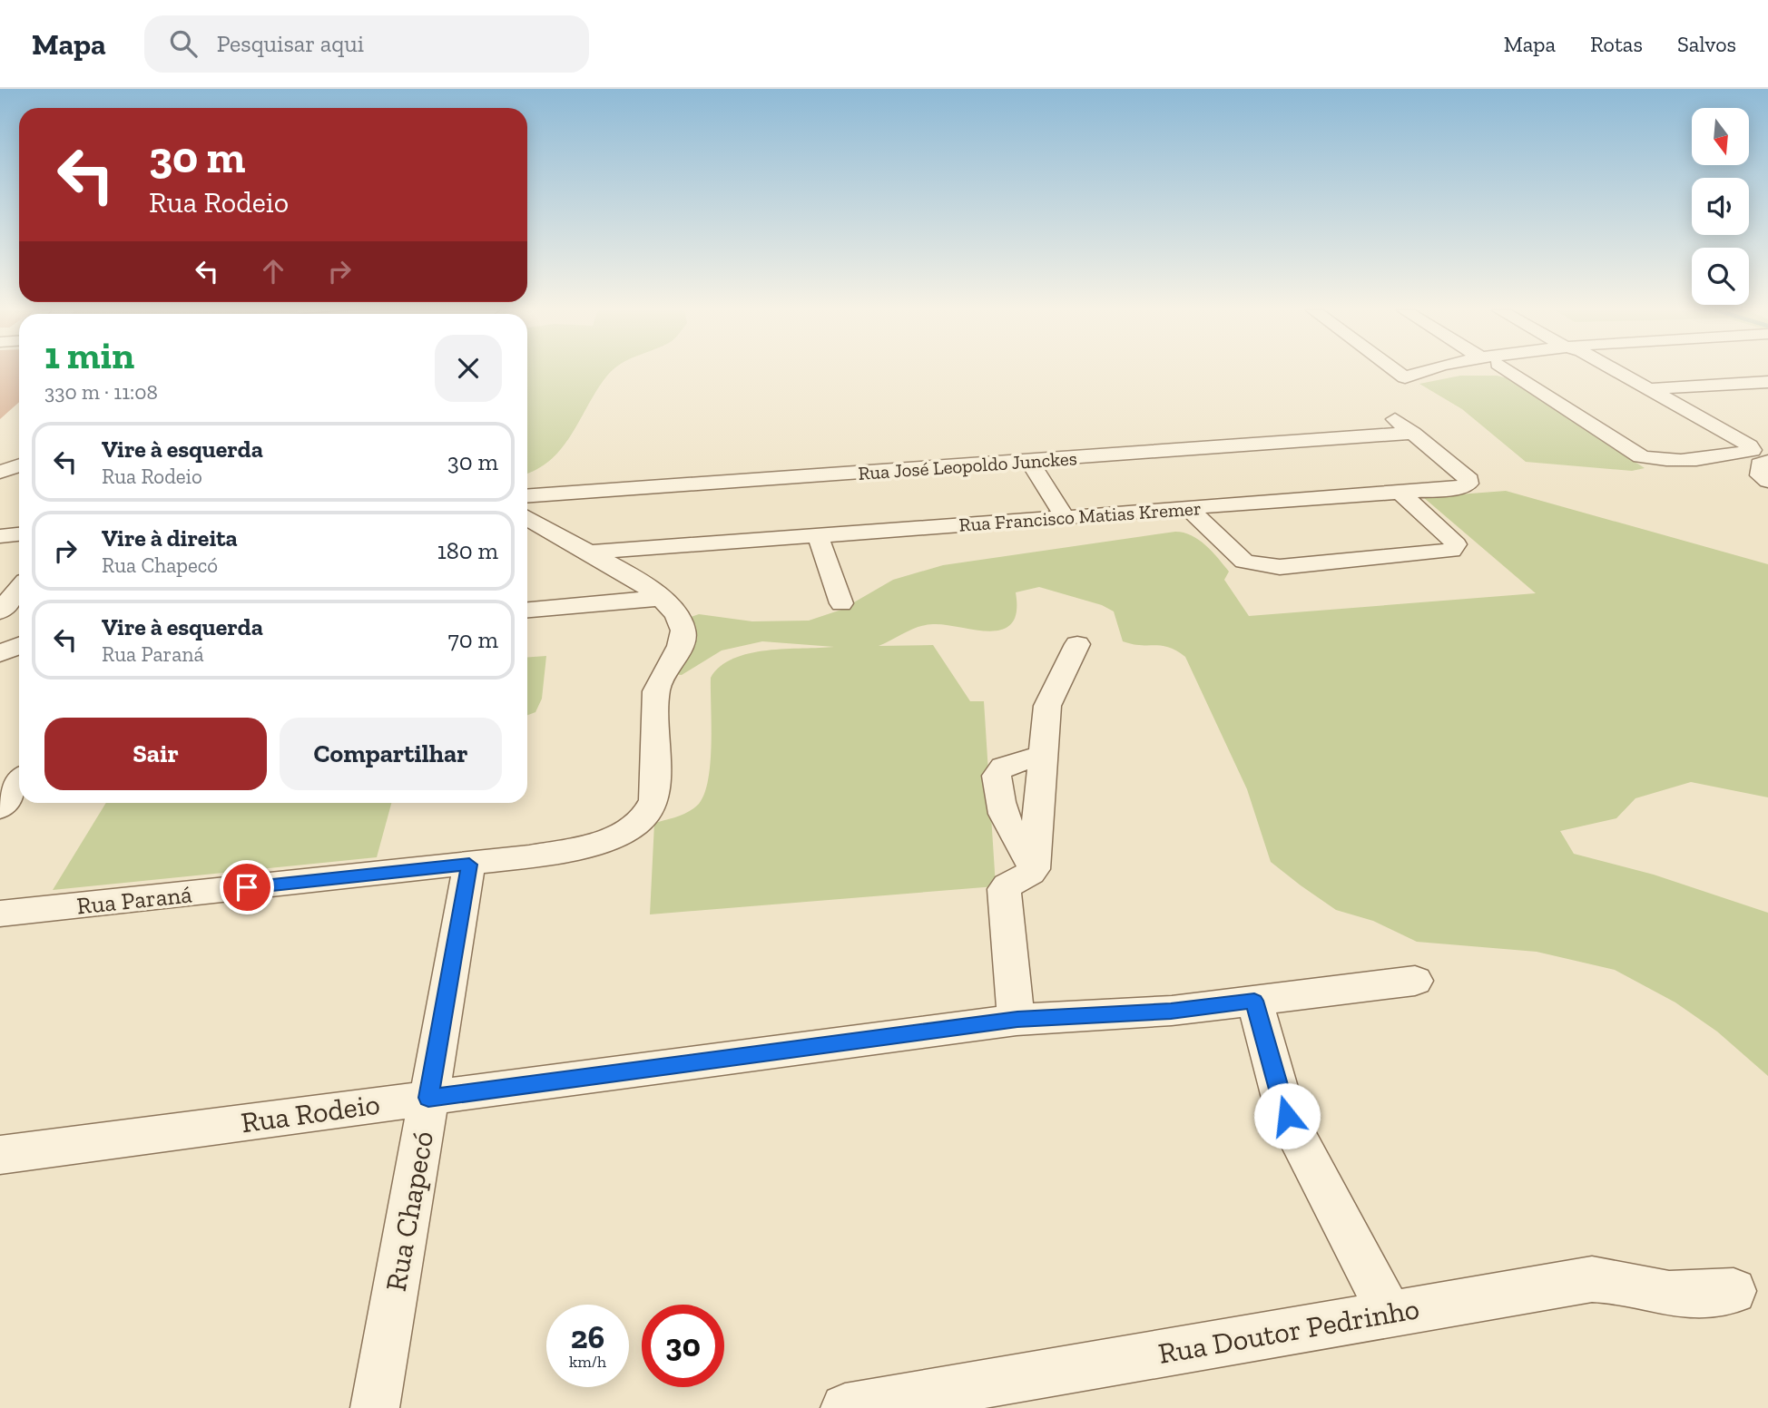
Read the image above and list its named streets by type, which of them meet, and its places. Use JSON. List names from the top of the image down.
{
  "streets": {
    "street": [
      "Rua José Leopoldo Junckes",
      "Rua Francisco Matias Kremer",
      "Rua Paraná",
      "Rua Rodeio",
      "Rua Chapecó",
      "Rua Doutor Pedrinho"
    ]
  },
  "crossings": [
    ["Rua José Leopoldo Junckes", "Rua Francisco Matias Kremer"],
    ["Rua Paraná", "Rua Chapecó"],
    ["Rua Rodeio", "Rua Chapecó"]
  ],
  "north": "bottom",
  "page": {
    "header": "Mapa",
    "search": "Pesquisar aqui",
    "nav": ["Mapa", "Rotas", "Salvos"],
    "turn": ["30 m", "Rua Rodeio"],
    "heading": ["1 min", "330 m · 11:08"],
    "list": [
      {
        "name": "Vire à esquerda",
        "note": "Rua Rodeio",
        "value": "30 m"
      },
      {
        "name": "Vire à direita",
        "note": "Rua Chapecó",
        "value": "180 m"
      },
      {
        "name": "Vire à esquerda",
        "note": "Rua Paraná",
        "value": "70 m"
      }
    ],
    "buttons": ["Sair", "Compartilhar"],
    "speed": "26 km/h",
    "limit": "30"
  }
}
